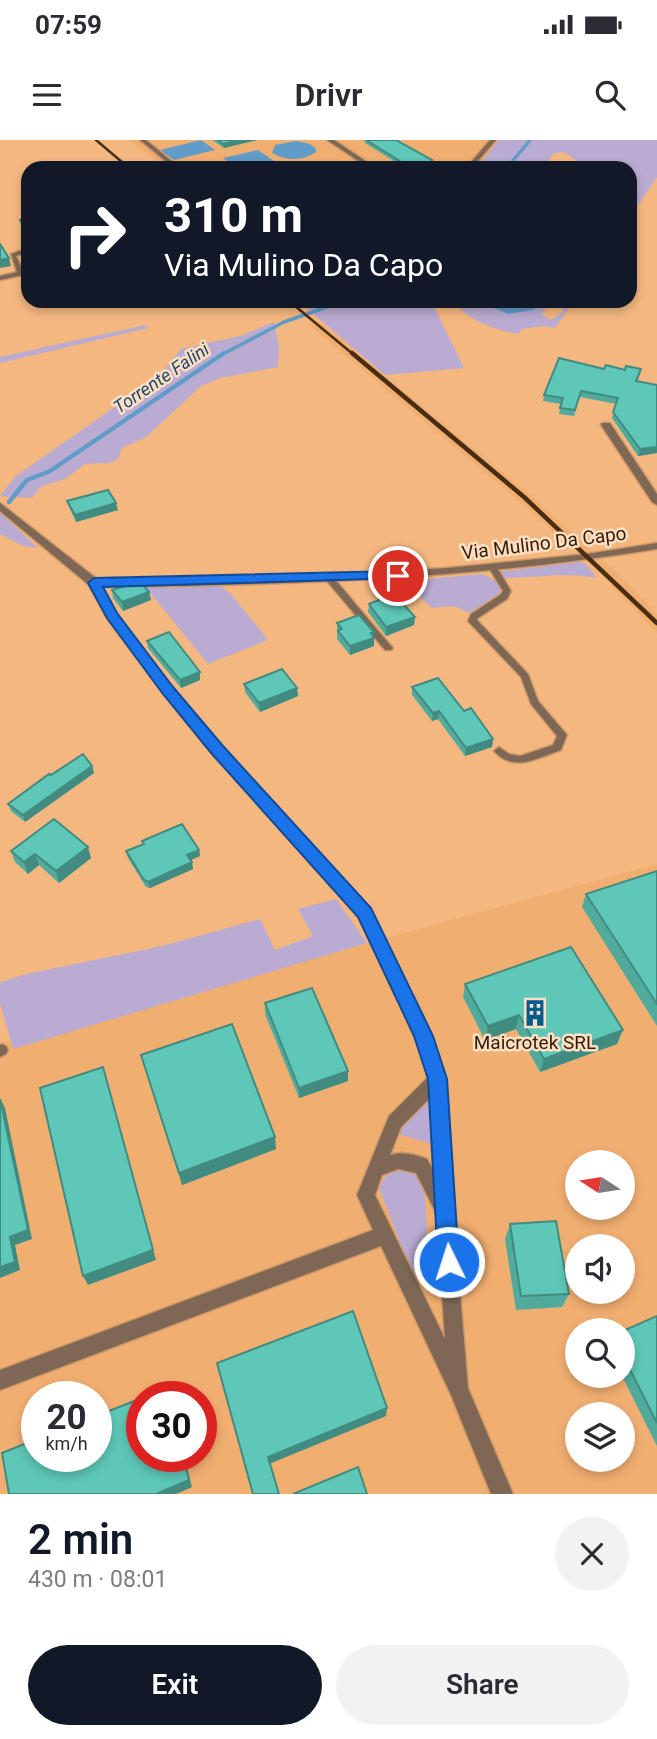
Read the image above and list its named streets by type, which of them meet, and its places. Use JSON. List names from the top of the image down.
{
  "streets": {
    "street": ["Via Mulino Da Capo"]
  },
  "water": ["Torrente Falini"],
  "places": {
    "building": ["Maicrotek SRL"]
  },
  "north": "left",
  "page": {
    "status": "07:59",
    "header": "Drivr",
    "turn": ["310 m", "Via Mulino Da Capo"],
    "speed": "20 km/h",
    "limit": "30",
    "heading": ["2 min", "430 m · 08:01"],
    "buttons": ["Exit", "Share"]
  }
}
